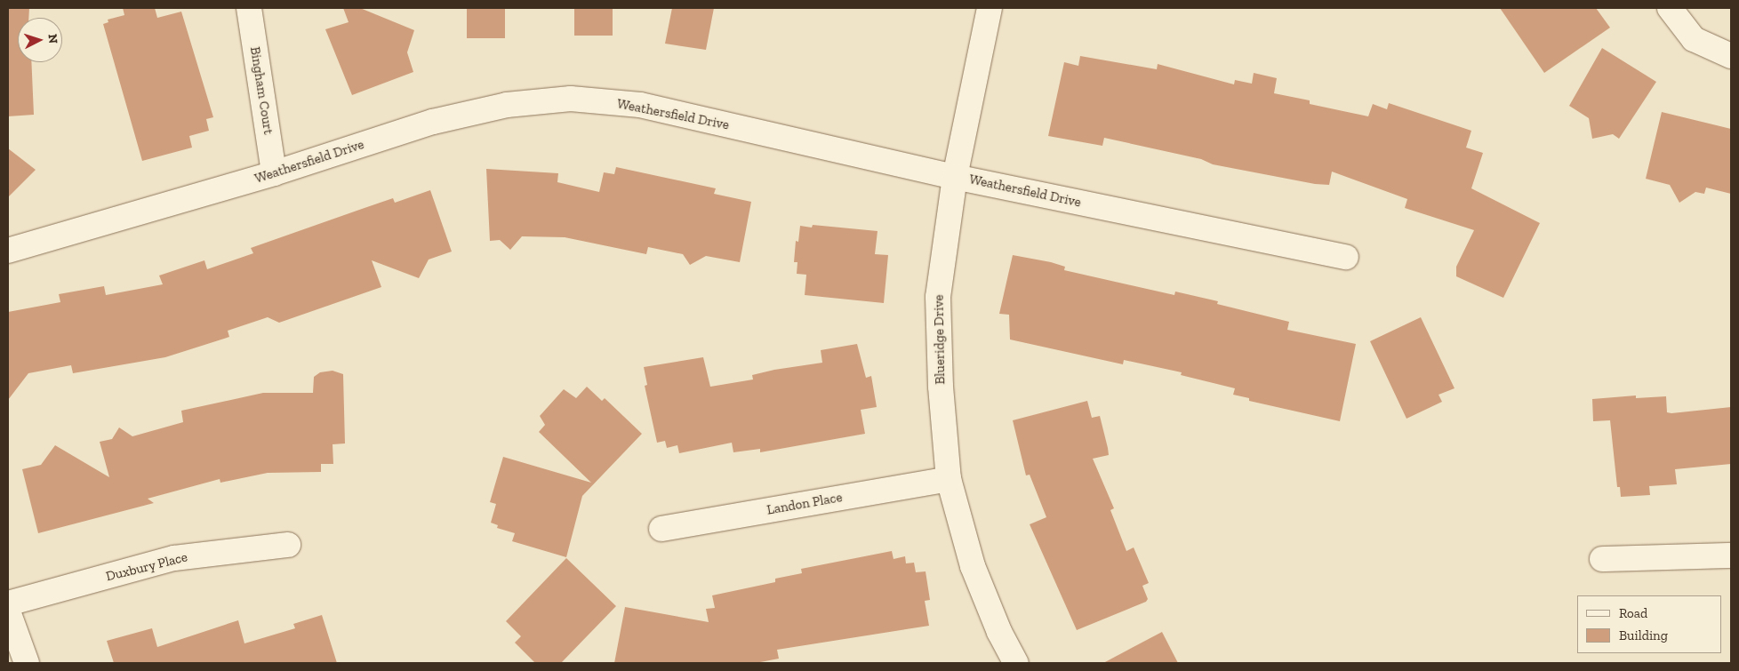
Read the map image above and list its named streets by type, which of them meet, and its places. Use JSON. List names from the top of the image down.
{
  "streets": {
    "street": [
      "Bingham Court",
      "Weathersfield Drive",
      "Blueridge Drive",
      "Landon Place",
      "Duxbury Place"
    ]
  },
  "crossings": [
    ["Bingham Court", "Weathersfield Drive"],
    ["Weathersfield Drive", "Blueridge Drive"],
    ["Blueridge Drive", "Landon Place"]
  ],
  "legend": ["Road", "Building"],
  "north": "right"
}
